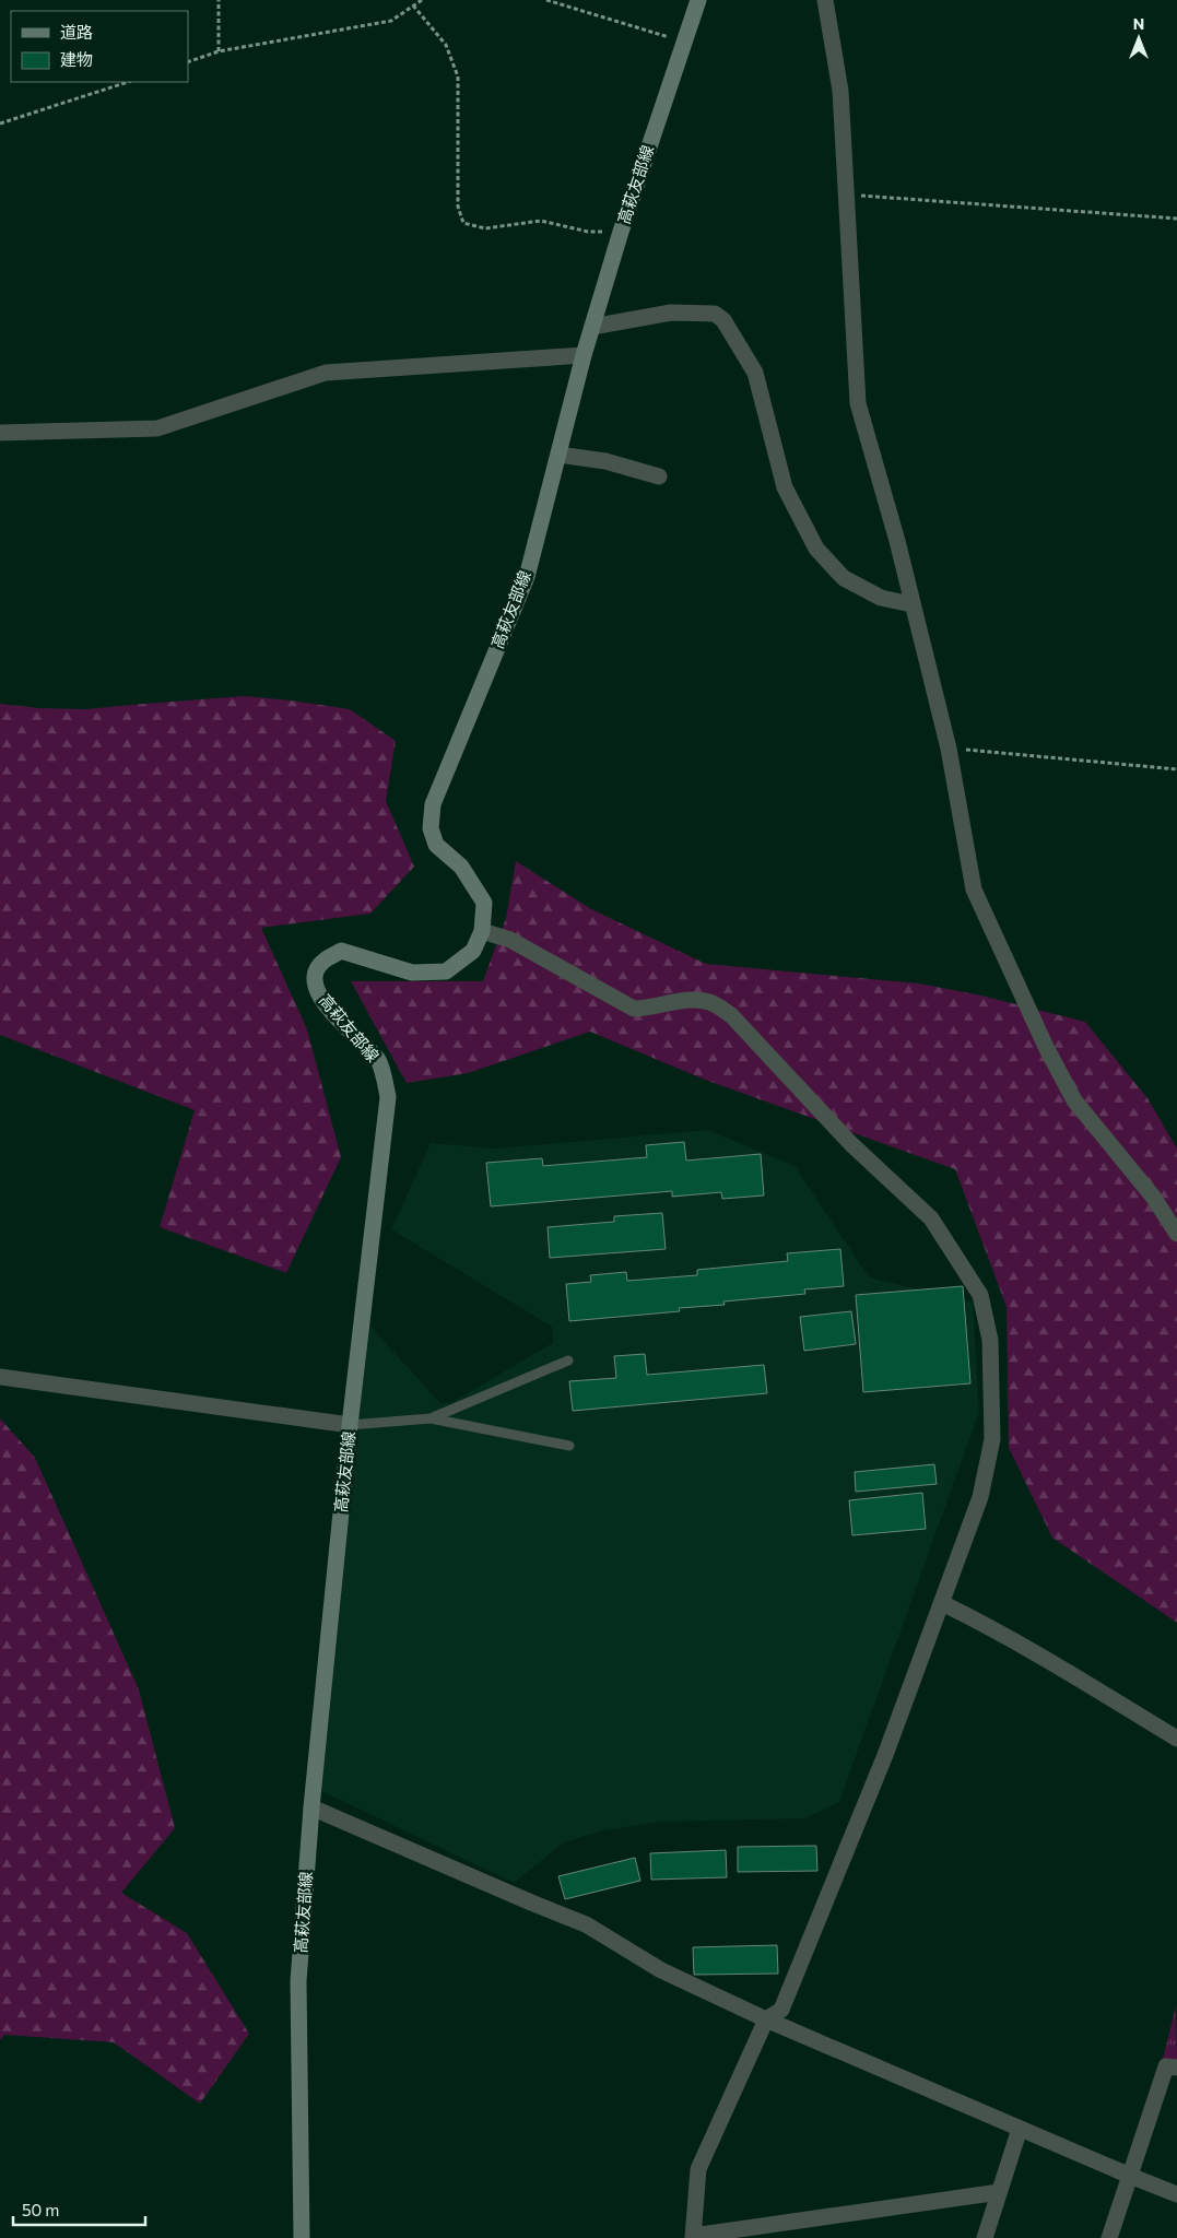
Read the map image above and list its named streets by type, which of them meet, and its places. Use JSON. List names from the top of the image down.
{
  "streets": {
    "main road": ["高萩友部線"]
  },
  "legend": ["道路", "建物"],
  "scale_bar": "50 m",
  "north": "top"
}
